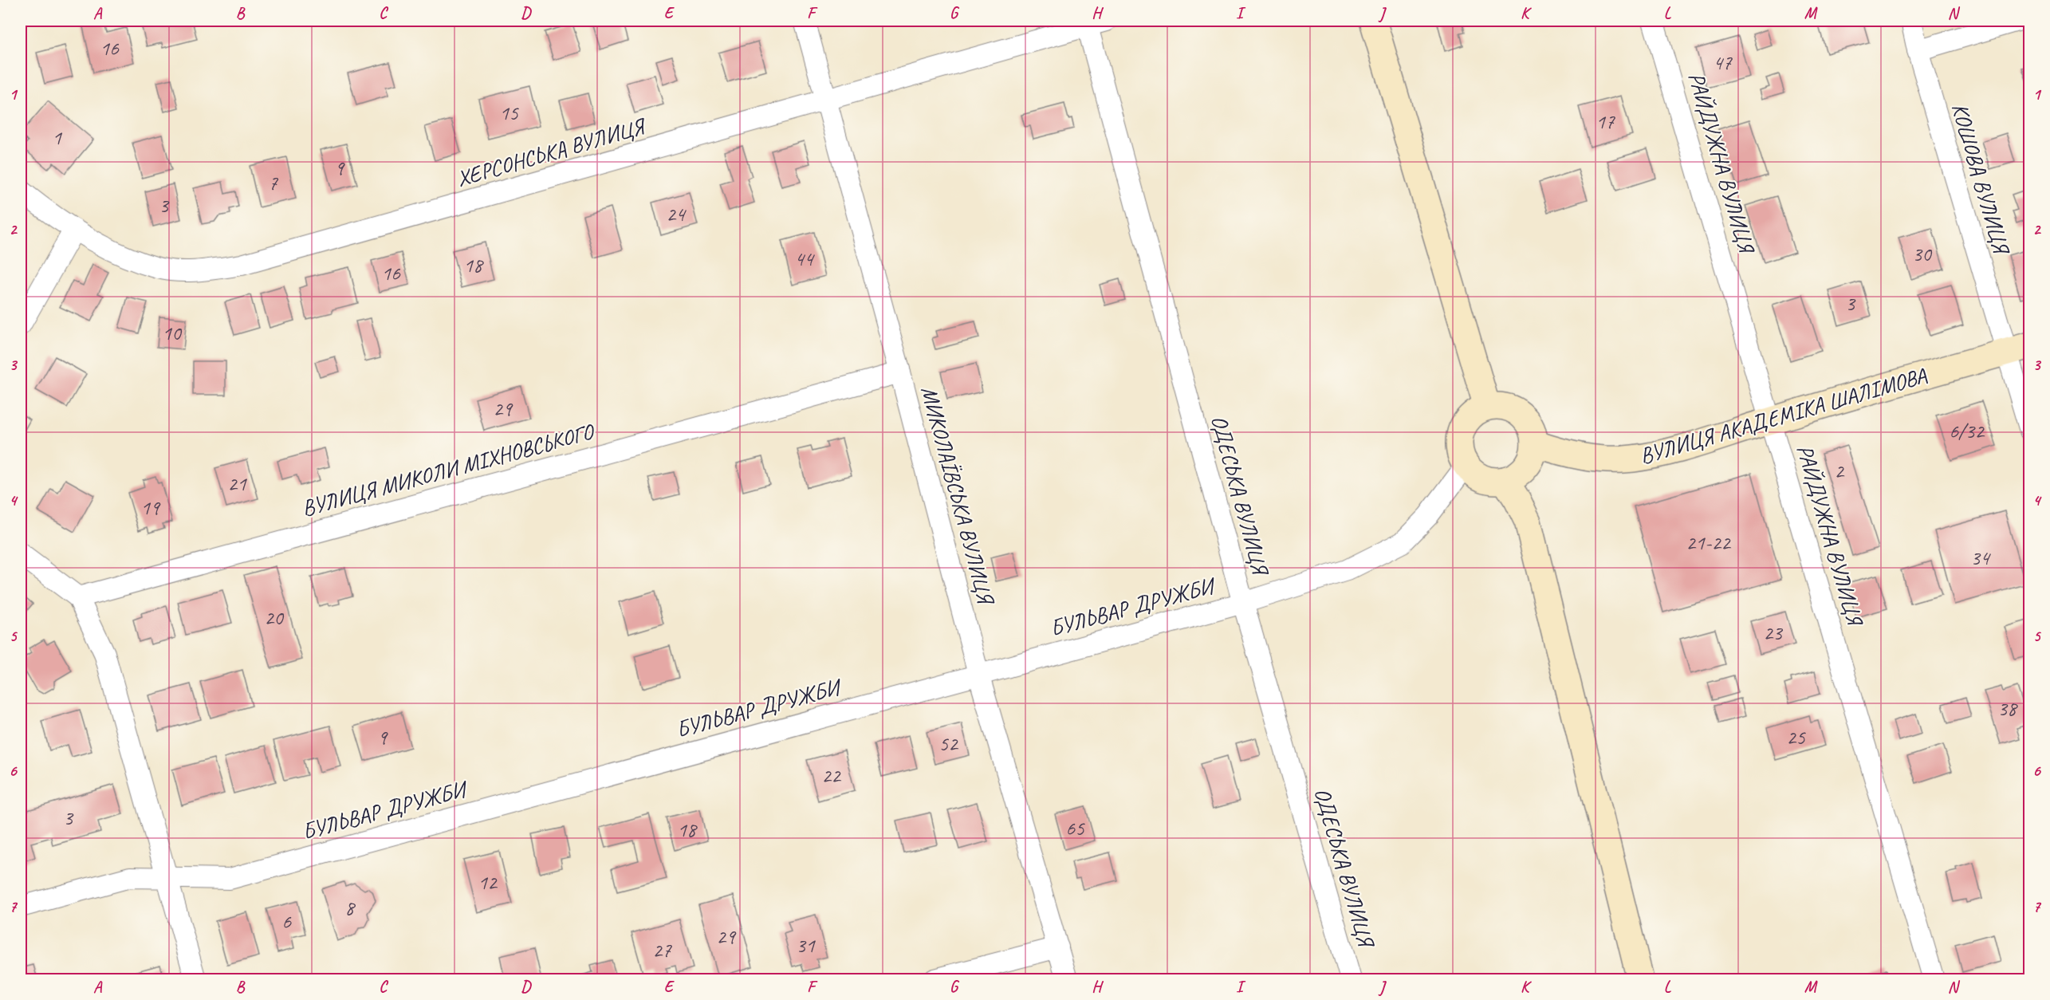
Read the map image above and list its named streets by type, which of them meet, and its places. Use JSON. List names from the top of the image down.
{
  "streets": {
    "main road": ["ВУЛИЦЯ АКАДЕМІКА ШАЛІМОВА"],
    "street": [
      "ХЕРСОНСЬКА ВУЛИЦЯ",
      "РАЙДУЖНА ВУЛИЦЯ",
      "КОШОВА ВУЛИЦЯ",
      "ВУЛИЦЯ МИКОЛИ МІХНОВСЬКОГО",
      "МИКОЛАЇВСЬКА ВУЛИЦЯ",
      "ОДЕСЬКА ВУЛИЦЯ",
      "БУЛЬВАР ДРУЖБИ"
    ]
  },
  "crossings": [
    ["ХЕРСОНСЬКА ВУЛИЦЯ", "МИКОЛАЇВСЬКА ВУЛИЦЯ"],
    ["ХЕРСОНСЬКА ВУЛИЦЯ", "ОДЕСЬКА ВУЛИЦЯ"],
    ["РАЙДУЖНА ВУЛИЦЯ", "ВУЛИЦЯ АКАДЕМІКА ШАЛІМОВА"],
    ["КОШОВА ВУЛИЦЯ", "ВУЛИЦЯ АКАДЕМІКА ШАЛІМОВА"],
    ["ВУЛИЦЯ АКАДЕМІКА ШАЛІМОВА", "БУЛЬВАР ДРУЖБИ"],
    ["ВУЛИЦЯ МИКОЛИ МІХНОВСЬКОГО", "МИКОЛАЇВСЬКА ВУЛИЦЯ"],
    ["МИКОЛАЇВСЬКА ВУЛИЦЯ", "БУЛЬВАР ДРУЖБИ"],
    ["ОДЕСЬКА ВУЛИЦЯ", "БУЛЬВАР ДРУЖБИ"]
  ],
  "house_numbers": [
    "16",
    "47",
    "15",
    "17",
    "1",
    "9",
    "7",
    "3",
    "24",
    "30",
    "44",
    "18",
    "16",
    "3",
    "10",
    "29",
    "6/32",
    "2",
    "21",
    "19",
    "21-22",
    "34",
    "20",
    "23",
    "38",
    "9",
    "25",
    "52",
    "22",
    "3",
    "65",
    "18",
    "12",
    "8",
    "6",
    "29",
    "31",
    "27"
  ],
  "grid": {
    "columns": [
      "A",
      "B",
      "C",
      "D",
      "E",
      "F",
      "G",
      "H",
      "I",
      "J",
      "K",
      "L",
      "M",
      "N"
    ],
    "rows": [
      "1",
      "2",
      "3",
      "4",
      "5",
      "6",
      "7"
    ]
  }
}
